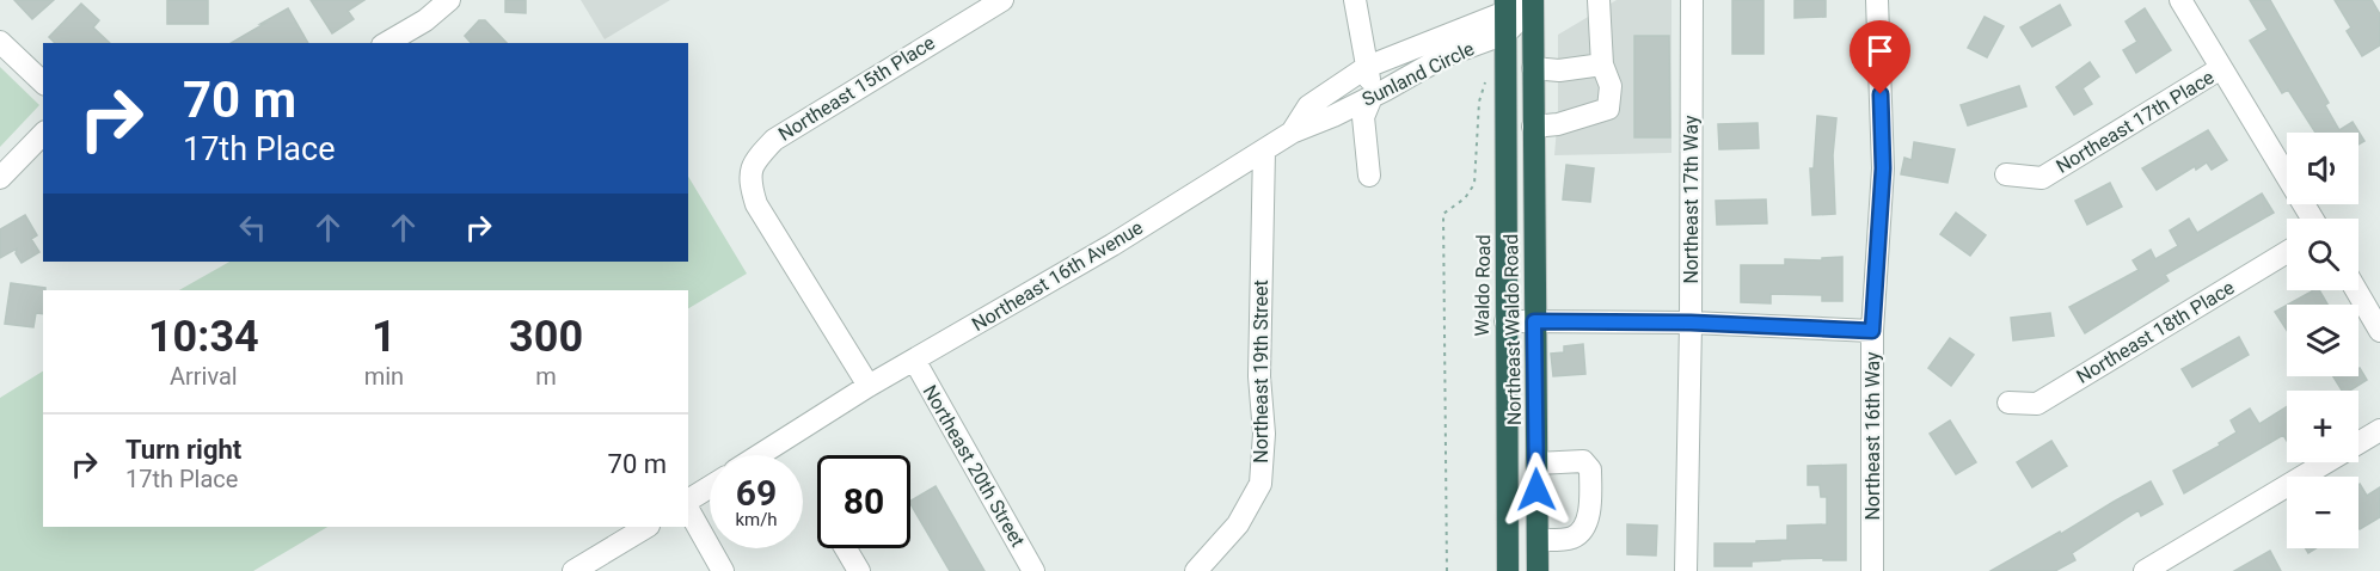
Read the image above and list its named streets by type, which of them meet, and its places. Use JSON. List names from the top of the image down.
{
  "streets": {
    "highway": ["Waldo Road", "Northeast Waldo Road"],
    "street": [
      "Sunland Circle",
      "Northeast 15th Place",
      "Northeast 17th Place",
      "Northeast 17th Way",
      "Northeast 16th Avenue",
      "Northeast 18th Place",
      "Northeast 19th Street",
      "Northeast 16th Way",
      "Northeast 20th Street"
    ]
  },
  "crossings": [
    ["Sunland Circle", "Northeast 16th Avenue"],
    ["Sunland Circle", "Waldo Road"],
    ["Northeast 15th Place", "Northeast 16th Avenue"],
    ["Northeast 16th Avenue", "Northeast 19th Street"],
    ["Northeast 16th Avenue", "Northeast 20th Street"]
  ],
  "page": {
    "turn": ["70 m", "17th Place"],
    "map_buttons": ["+", "−"],
    "eta": [
      "10:34",
      "Arrival",
      "1",
      "min",
      "300",
      "m"
    ],
    "list": [
      {
        "name": "Turn right",
        "note": "17th Place",
        "value": "70 m"
      }
    ],
    "speed": "69 km/h",
    "limit": "80"
  }
}
